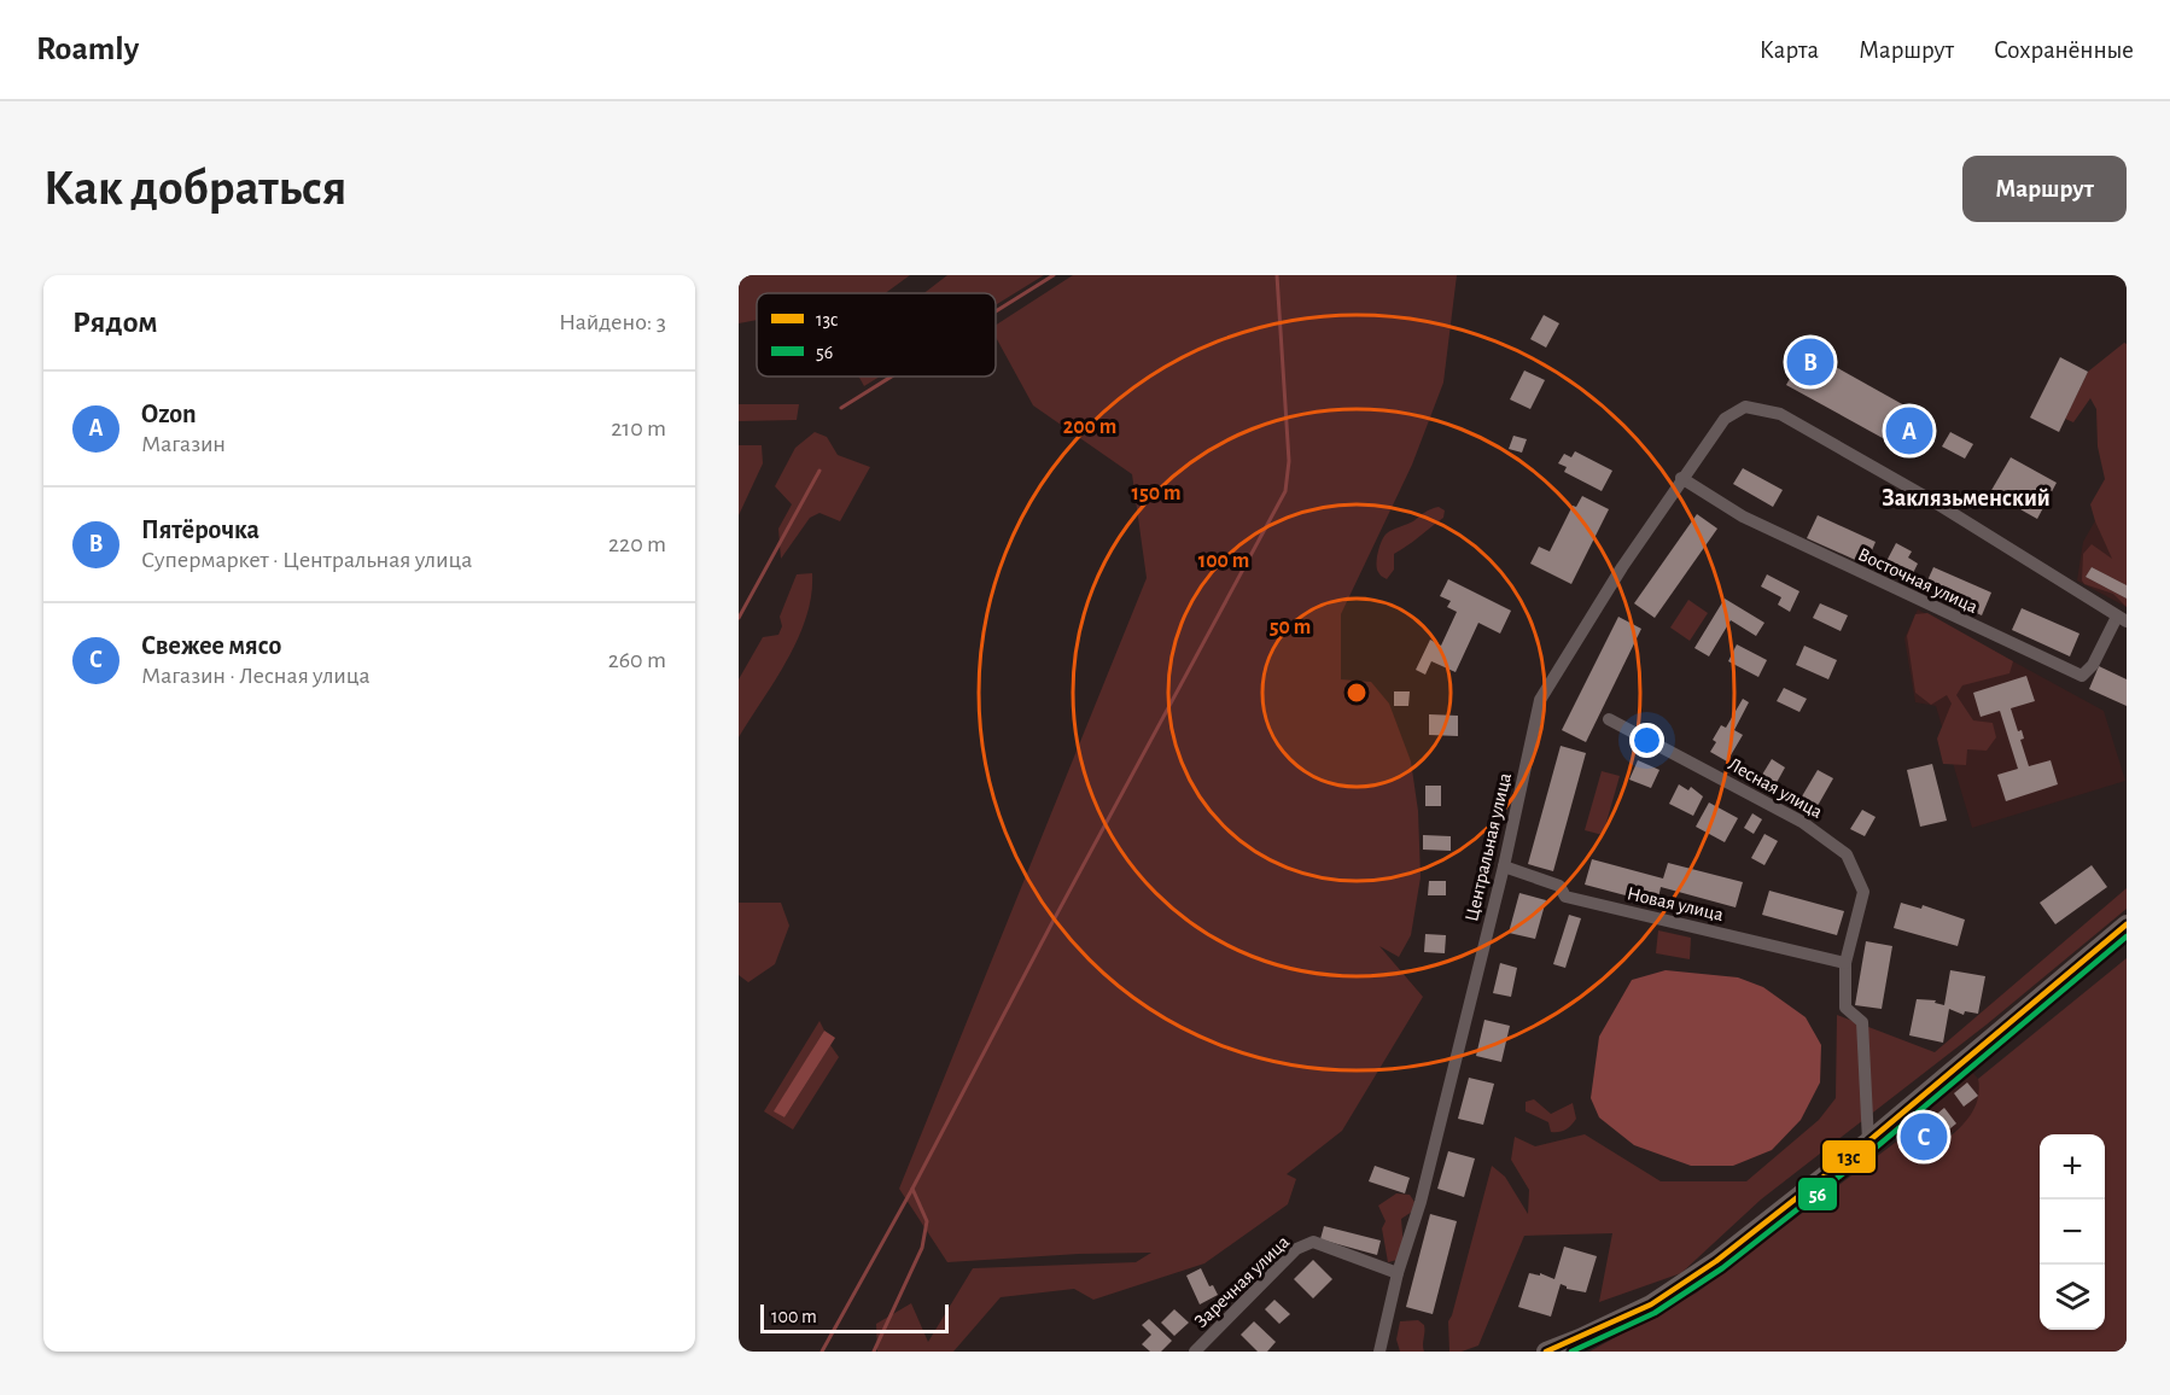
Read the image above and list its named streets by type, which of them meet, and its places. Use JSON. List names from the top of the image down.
{
  "streets": {
    "street": [
      "Восточная улица",
      "Лесная улица",
      "Центральная улица",
      "Новая улица",
      "Заречная улица"
    ]
  },
  "crossings": [
    ["Восточная улица", "Центральная улица"],
    ["Лесная улица", "Новая улица"],
    ["Центральная улица", "Новая улица"],
    ["Центральная улица", "Заречная улица"]
  ],
  "districts": ["Заклязьменский"],
  "lines": ["transit line 13с", "transit line 56"],
  "legend": ["13с", "56"],
  "scale_bar": "100 m",
  "page": {
    "header": "Roamly",
    "nav": ["Карта", "Маршрут", "Сохранённые"],
    "buttons": "Маршрут",
    "title": "Как добраться",
    "heading": ["Рядом", "Найдено: 3"],
    "pins": ["B", "A", "C"],
    "list": [
      {
        "mark": "A",
        "name": "Ozon",
        "note": "Магазин",
        "value": "210 m"
      },
      {
        "mark": "B",
        "name": "Пятёрочка",
        "note": "Супермаркет · Центральная улица",
        "value": "220 m"
      },
      {
        "mark": "C",
        "name": "Свежее мясо",
        "note": "Магазин · Лесная улица",
        "value": "260 m"
      }
    ],
    "map_buttons": ["+", "−"],
    "scale": "100 m"
  },
  "rings": [
    "200 m",
    "150 m",
    "100 m",
    "50 m"
  ]
}
